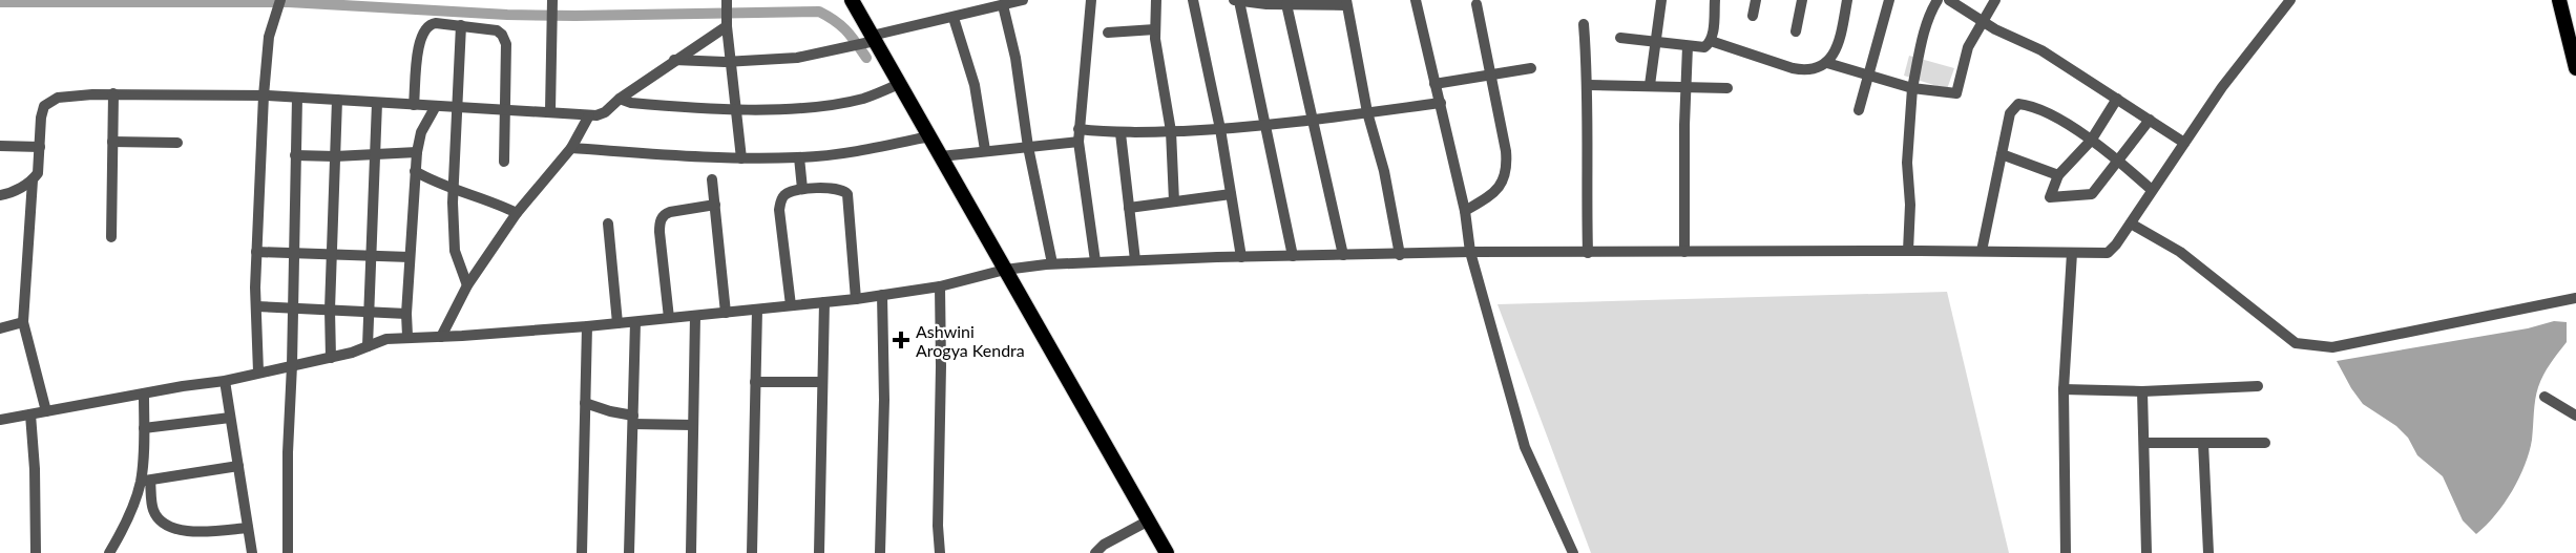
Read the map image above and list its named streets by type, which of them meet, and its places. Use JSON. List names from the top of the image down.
{
  "places": {
    "health": ["Ashwini Arogya Kendra"]
  }
}
